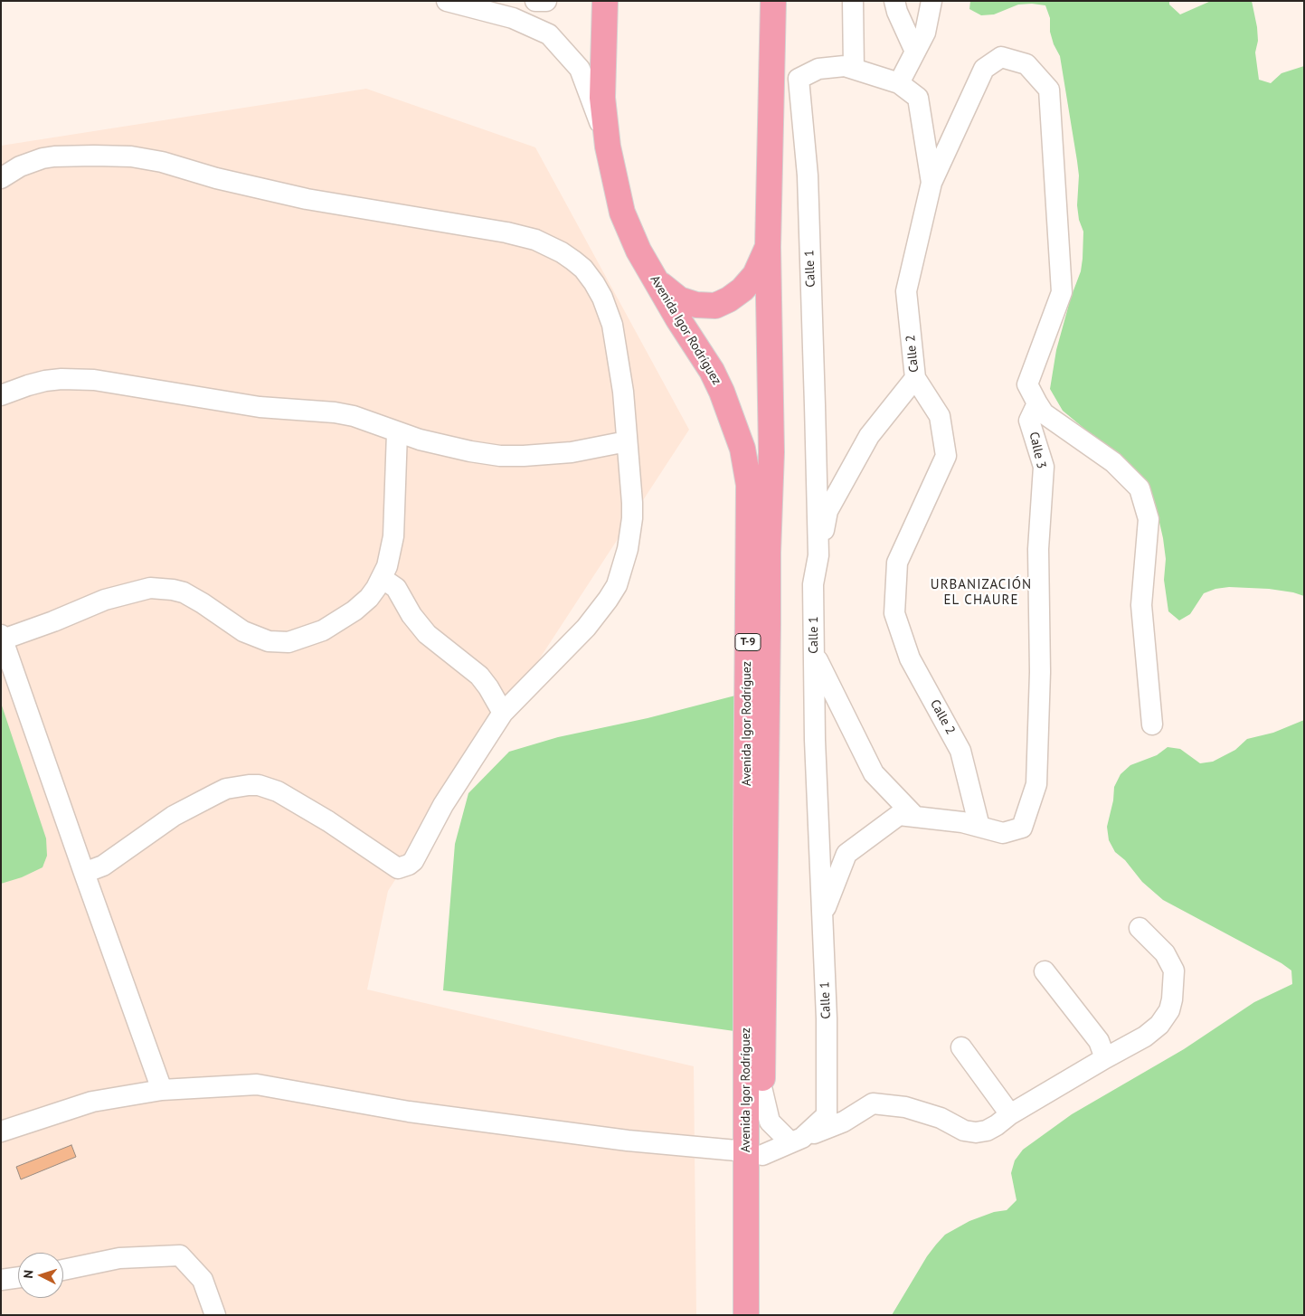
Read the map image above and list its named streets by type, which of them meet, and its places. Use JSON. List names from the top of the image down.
{
  "streets": {
    "highway": ["Avenida Igor Rodríguez", "T-9"],
    "street": ["Calle 1", "Calle 2", "Calle 3"]
  },
  "crossings": [
    ["Calle 1", "Avenida Igor Rodríguez"],
    ["Calle 1", "Calle 2"],
    ["Avenida Igor Rodríguez", "T-9"],
    ["Calle 2", "Calle 3"]
  ],
  "districts": ["URBANIZACIÓN EL CHAURE"],
  "north": "left"
}
